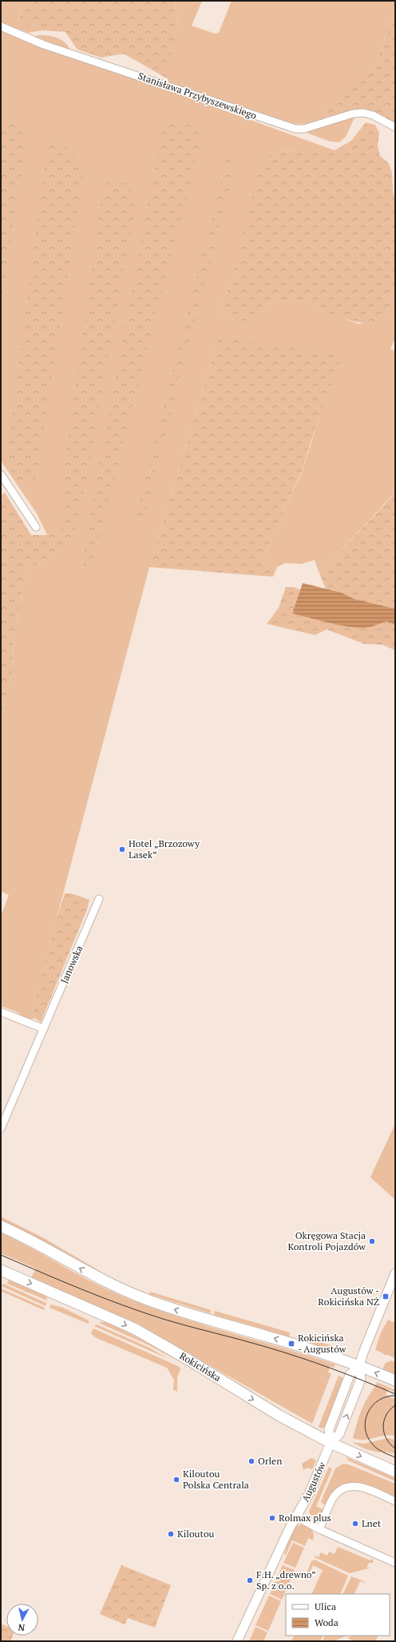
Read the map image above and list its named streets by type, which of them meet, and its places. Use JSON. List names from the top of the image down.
{
  "streets": {
    "main road": ["Rokicińska"],
    "street": ["Stanisława Przybyszewskiego", "Janowska", "Augustów"]
  },
  "crossings": [
    ["Rokicińska", "Augustów"]
  ],
  "places": {
    "other": [
      "Hotel „Brzozowy Lasek”",
      "Okręgowa Stacja Kontroli Pojazdów",
      "Orlen",
      "Kiloutou Polska Centrala",
      "Rolmax plus",
      "Lnet",
      "Kiloutou",
      "F.H. „drewno” Sp. z o.o."
    ],
    "transit": ["Augustów - Rokicińska NŻ", "Rokicińska - Augustów"]
  },
  "legend": ["Ulica", "Woda"],
  "north": "bottom"
}
